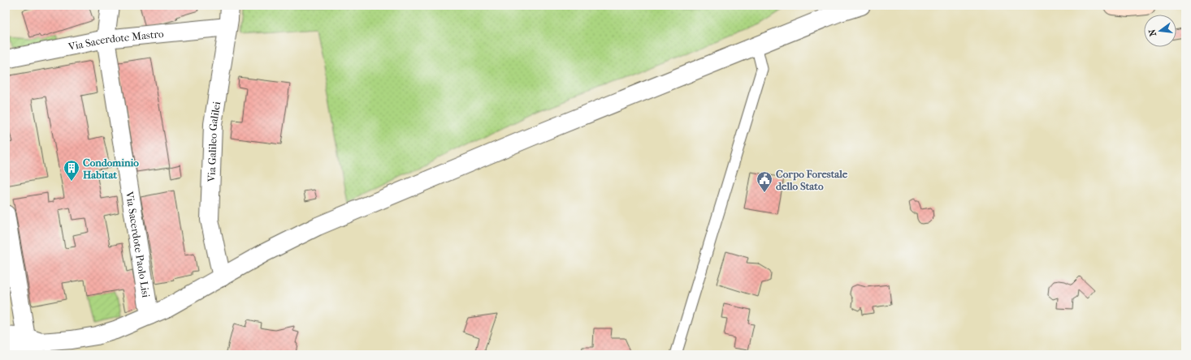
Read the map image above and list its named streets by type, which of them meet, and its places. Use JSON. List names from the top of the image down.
{
  "streets": {
    "street": ["Via Sacerdote Mastro", "Via Galileo Galilei", "Via Sacerdote Paolo Lisi"]
  },
  "crossings": [
    ["Via Sacerdote Mastro", "Via Galileo Galilei"],
    ["Via Sacerdote Mastro", "Via Sacerdote Paolo Lisi"]
  ],
  "places": {
    "building": ["Condominio Habitat"],
    "public building": ["Corpo Forestale dello Stato"]
  },
  "north": "left"
}
